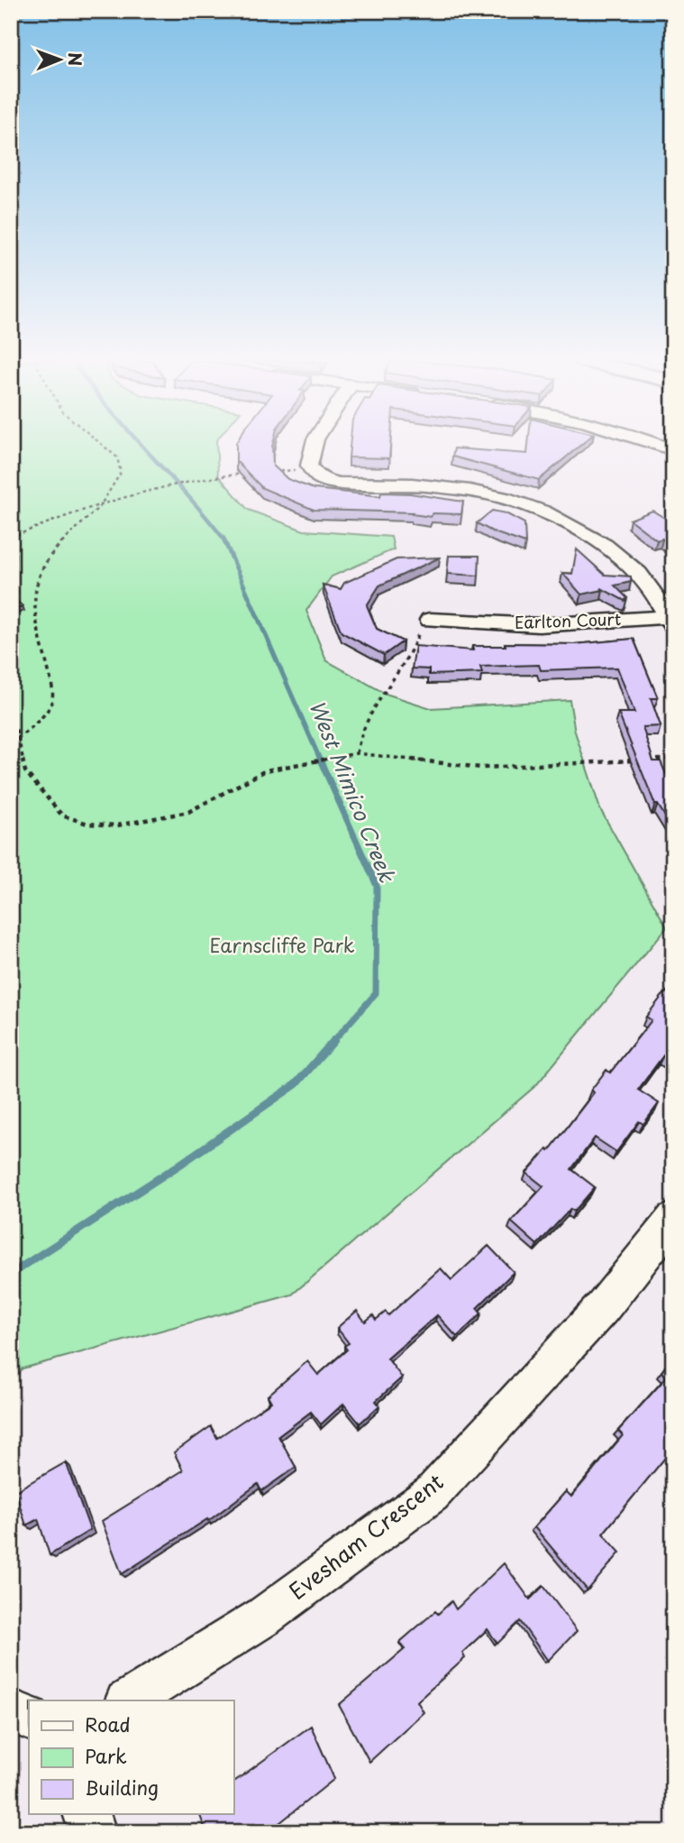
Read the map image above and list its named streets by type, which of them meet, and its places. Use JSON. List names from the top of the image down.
{
  "streets": {
    "street": ["Earlton Court", "Evesham Crescent"]
  },
  "water": ["West Mimico Creek"],
  "parks": ["Earnscliffe Park"],
  "legend": ["Road", "Park", "Building"],
  "north": "right"
}
